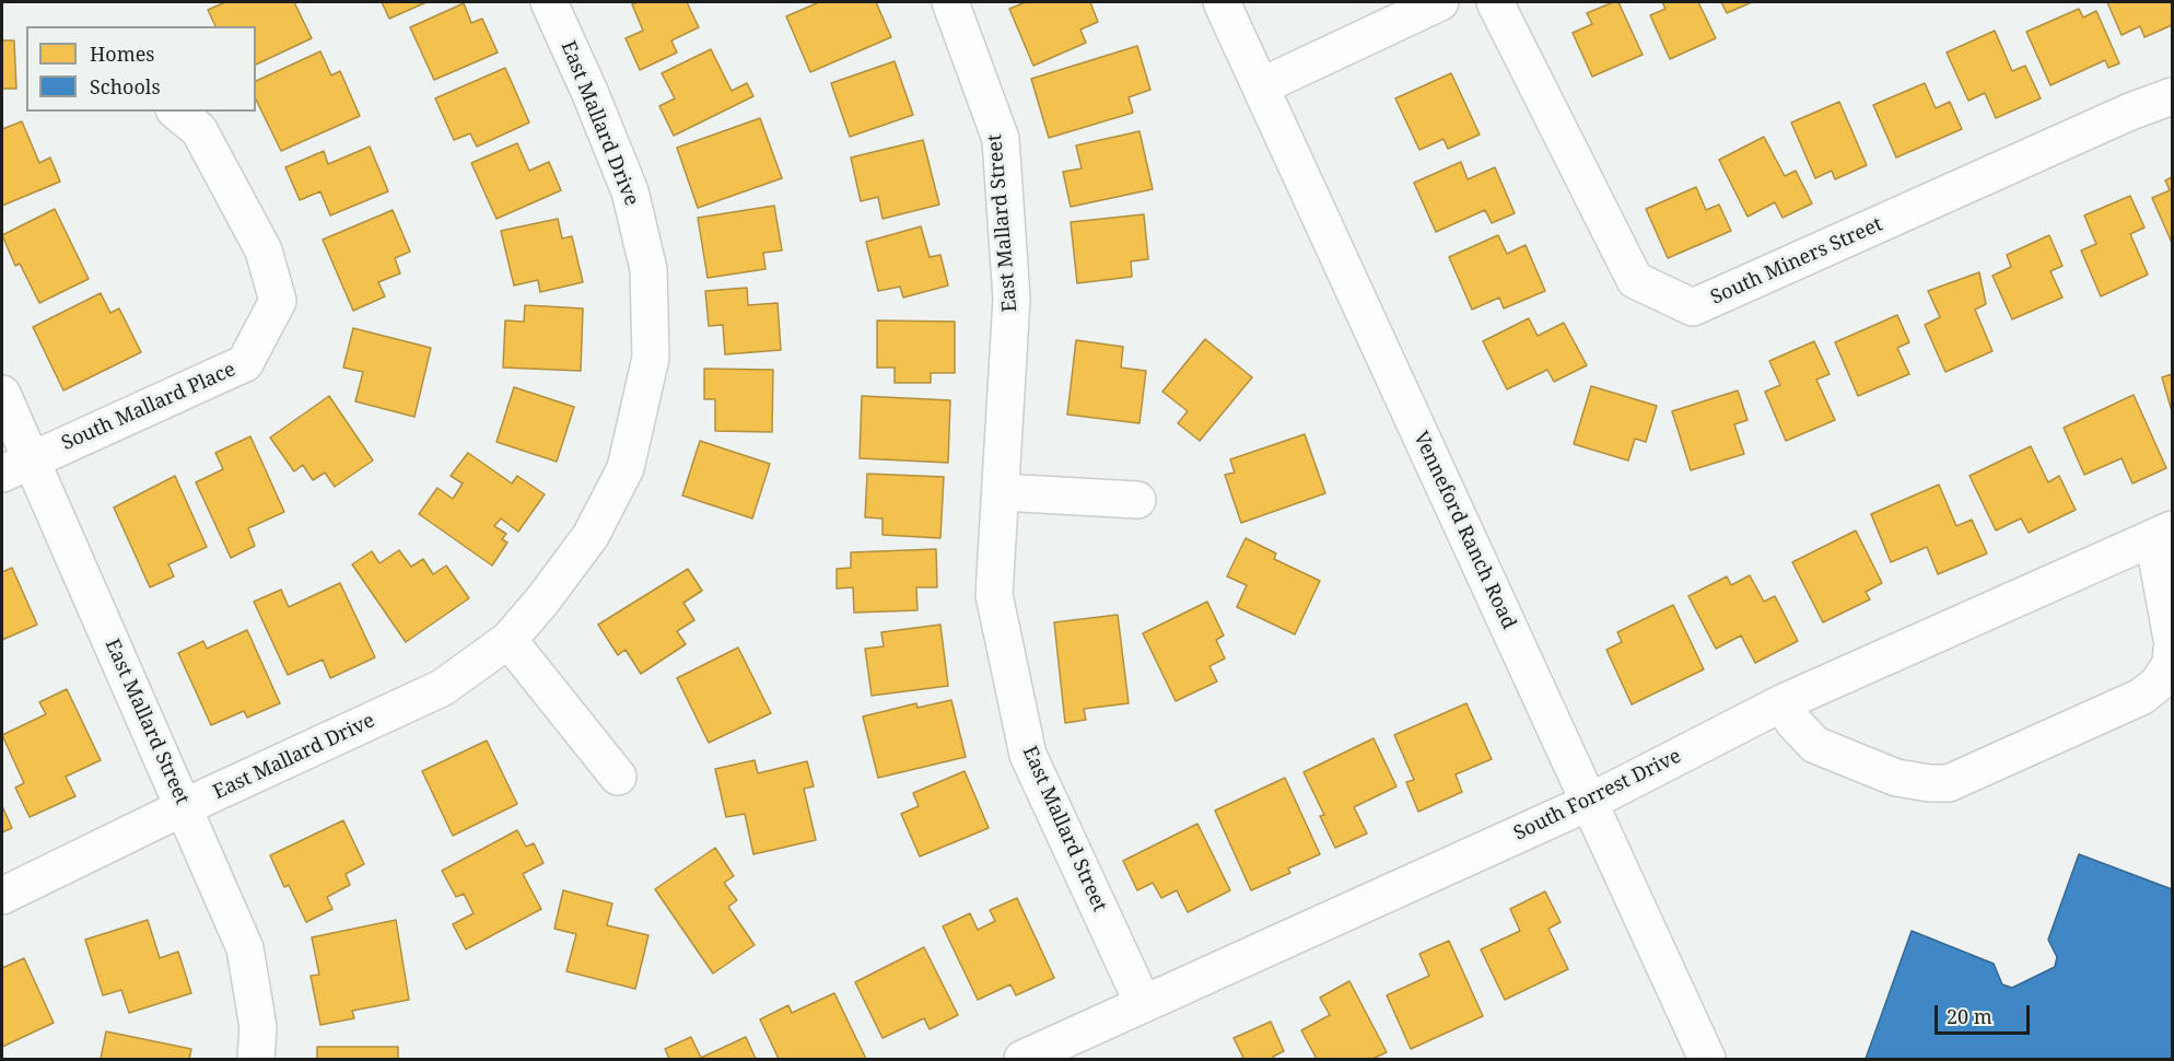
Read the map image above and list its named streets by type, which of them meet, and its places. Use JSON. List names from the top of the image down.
{
  "streets": {
    "street": [
      "East Mallard Drive",
      "East Mallard Street",
      "South Miners Street",
      "South Mallard Place",
      "Venneford Ranch Road",
      "South Forrest Drive"
    ]
  },
  "crossings": [
    ["East Mallard Drive", "East Mallard Street"],
    ["East Mallard Street", "South Mallard Place"],
    ["East Mallard Street", "South Forrest Drive"],
    ["Venneford Ranch Road", "South Forrest Drive"]
  ],
  "legend": ["Homes", "Schools"],
  "scale_bar": "20 m"
}
